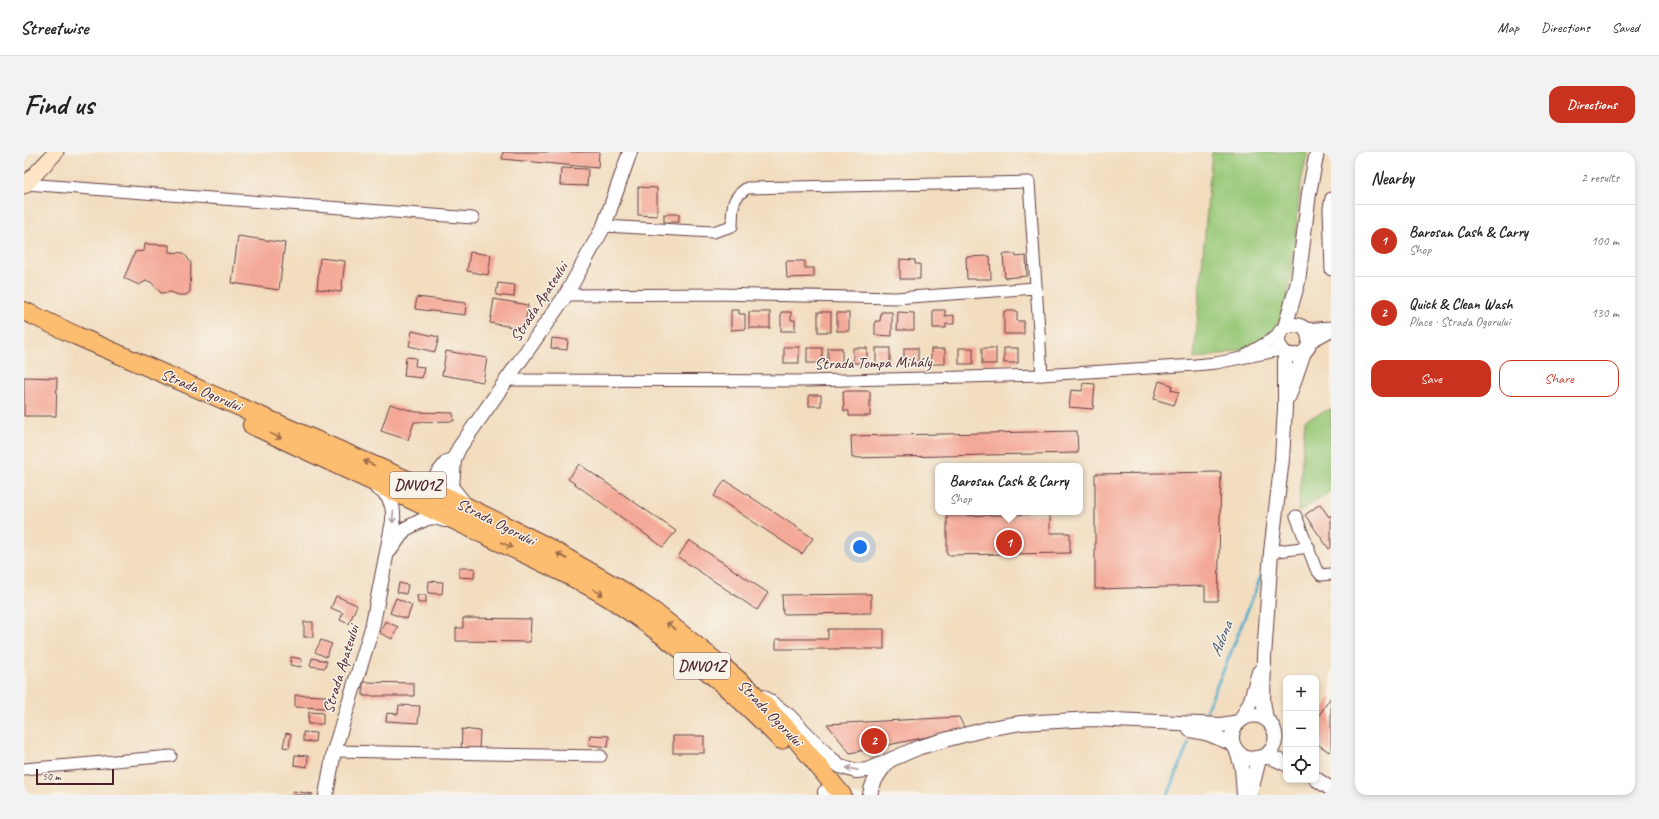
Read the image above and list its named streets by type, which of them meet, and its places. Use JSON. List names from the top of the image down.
{
  "streets": {
    "highway": ["Strada Ogorului", "DNVO1Z"],
    "street": ["Strada Apateului", "Strada Tompa Mihály"]
  },
  "crossings": [
    ["Strada Apateului", "Strada Tompa Mihály"],
    ["Strada Apateului", "Strada Ogorului"]
  ],
  "water": ["Adona"],
  "scale_bar": "50 m",
  "page": {
    "header": "Streetwise",
    "nav": ["Map", "Directions", "Saved"],
    "buttons": [
      "Directions",
      ["Save", "Share"]
    ],
    "title": "Find us",
    "heading": ["Nearby", "2 results"],
    "list": [
      {
        "mark": "1",
        "name": "Barosan Cash & Carry",
        "note": "Shop",
        "value": "100 m"
      },
      {
        "mark": "2",
        "name": "Quick & Clean Wash",
        "note": "Place · Strada Ogorului",
        "value": "130 m"
      }
    ],
    "popup": ["Barosan Cash & Carry", "Shop"],
    "pins": ["1", "2"],
    "map_buttons": ["+", "−"],
    "scale": "50 m"
  }
}
